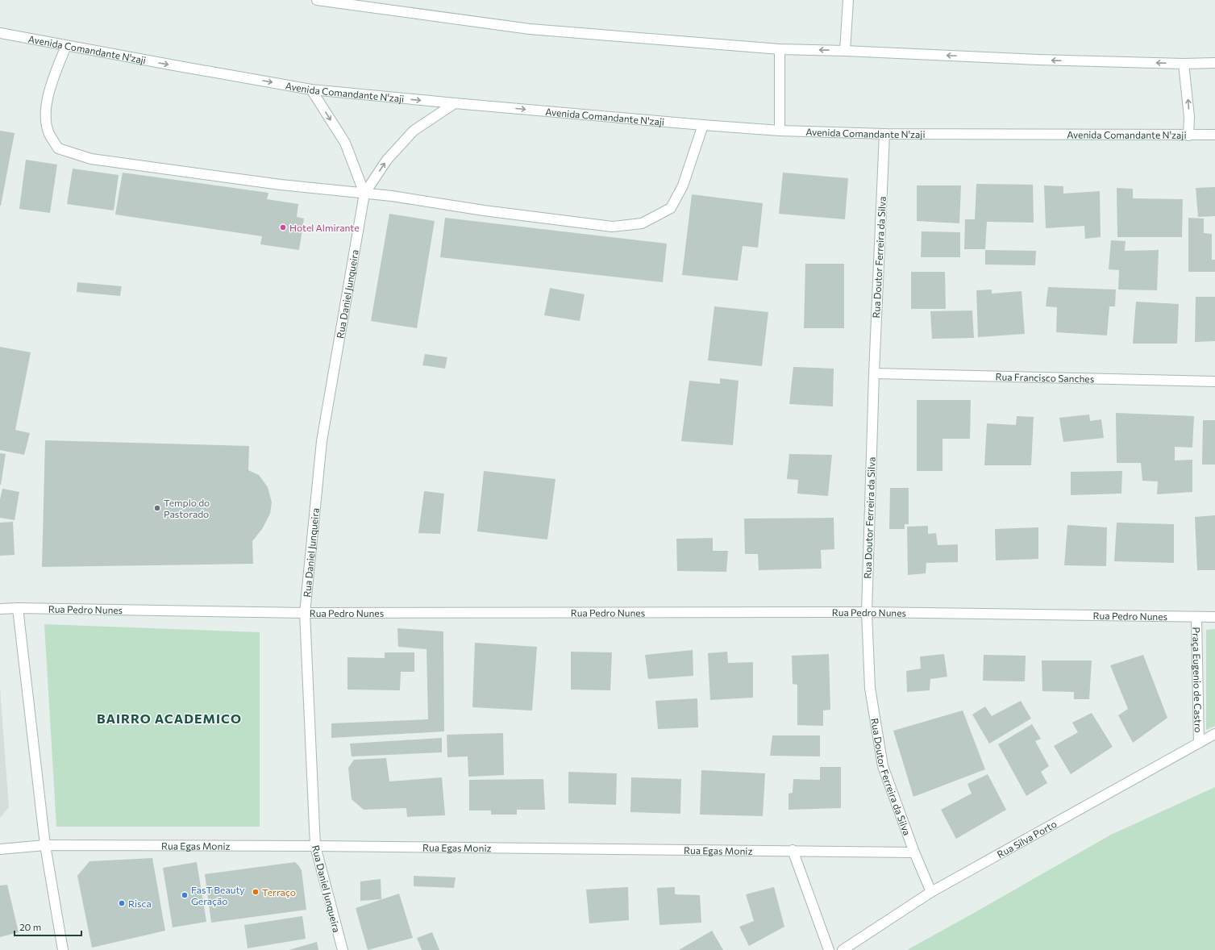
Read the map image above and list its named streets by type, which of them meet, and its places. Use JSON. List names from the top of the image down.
{
  "streets": {
    "street": [
      "Avenida Comandante N'zaji",
      "Rua Doutor Ferreira da Silva",
      "Rua Daniel Junqueira",
      "Rua Francisco Sanches",
      "Rua Pedro Nunes",
      "Praça Eugenio de Castro",
      "Rua Silva Porto",
      "Rua Egas Moniz"
    ]
  },
  "crossings": [
    ["Avenida Comandante N'zaji", "Rua Doutor Ferreira da Silva"],
    ["Avenida Comandante N'zaji", "Rua Daniel Junqueira"],
    ["Rua Doutor Ferreira da Silva", "Rua Francisco Sanches"],
    ["Rua Doutor Ferreira da Silva", "Rua Pedro Nunes"],
    ["Rua Doutor Ferreira da Silva", "Rua Silva Porto"],
    ["Rua Doutor Ferreira da Silva", "Rua Egas Moniz"],
    ["Rua Daniel Junqueira", "Rua Pedro Nunes"],
    ["Rua Daniel Junqueira", "Rua Egas Moniz"],
    ["Rua Pedro Nunes", "Praça Eugenio de Castro"],
    ["Praça Eugenio de Castro", "Rua Silva Porto"]
  ],
  "districts": ["BAIRRO ACADEMICO"],
  "places": [
    "Hotel Almirante",
    "Templo do Pastorado",
    "Terraço",
    "FasT Beauty Geração",
    "Risca"
  ],
  "scale_bar": "20 m"
}
